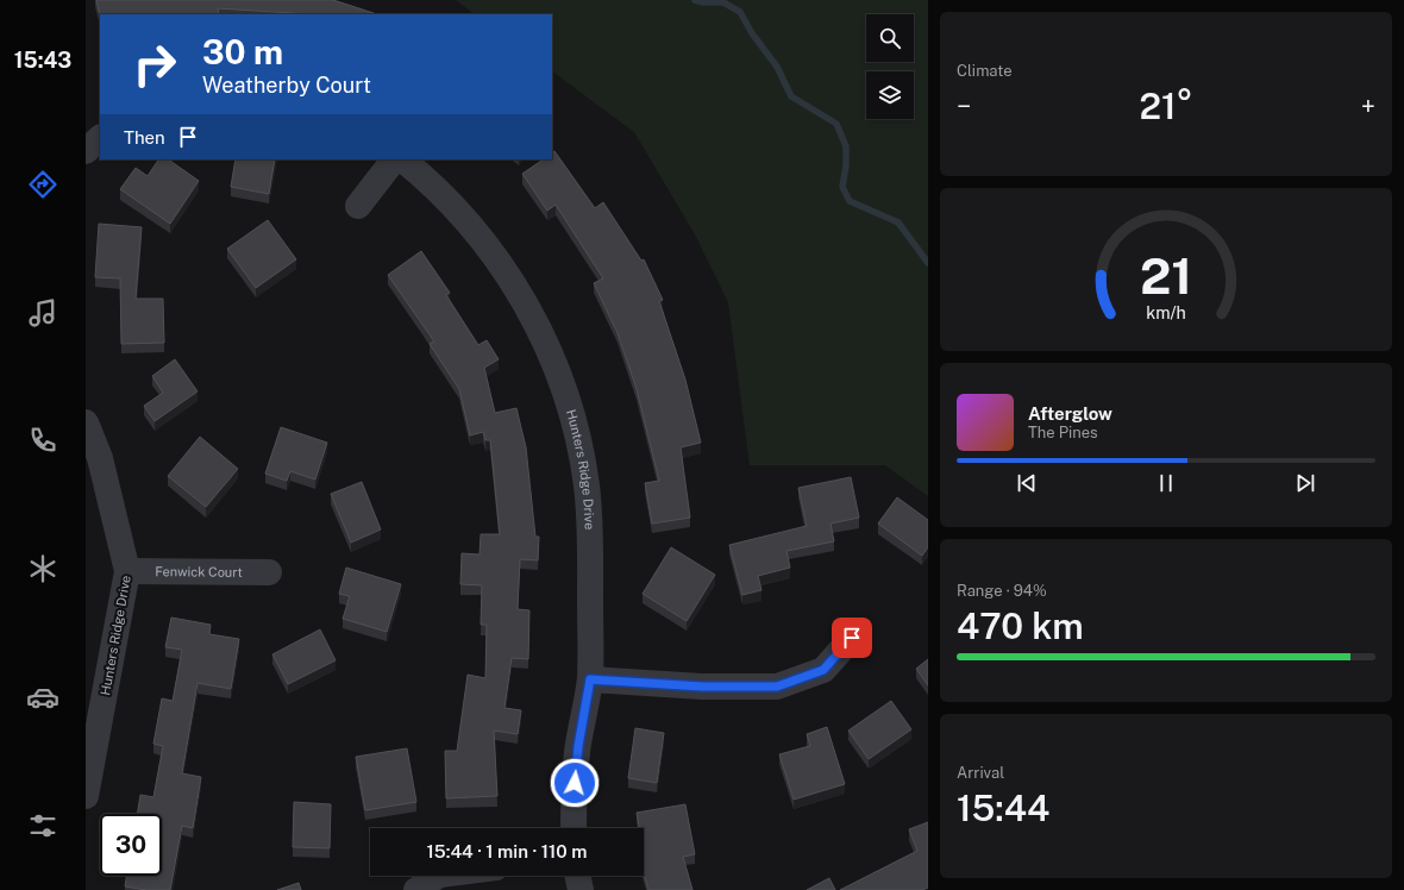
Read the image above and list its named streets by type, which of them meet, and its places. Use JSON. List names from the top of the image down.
{
  "streets": {
    "street": ["Hunters Ridge Drive", "Fenwick Court"]
  },
  "crossings": [
    ["Hunters Ridge Drive", "Fenwick Court"]
  ],
  "page": {
    "tabs": "15:43",
    "tile": [
      "Climate",
      ["Range · 94%", "470 km"],
      ["Arrival", "15:44"]
    ],
    "turn": ["30 m", "Weatherby Court"],
    "heat": ["−", "21°", "+"],
    "then": "Then",
    "song": ["Afterglow", "The Pines"],
    "limit": "30",
    "trip": "15:44 · 1 min · 110 m",
    "gauge": ["21", "km/h"]
  }
}
